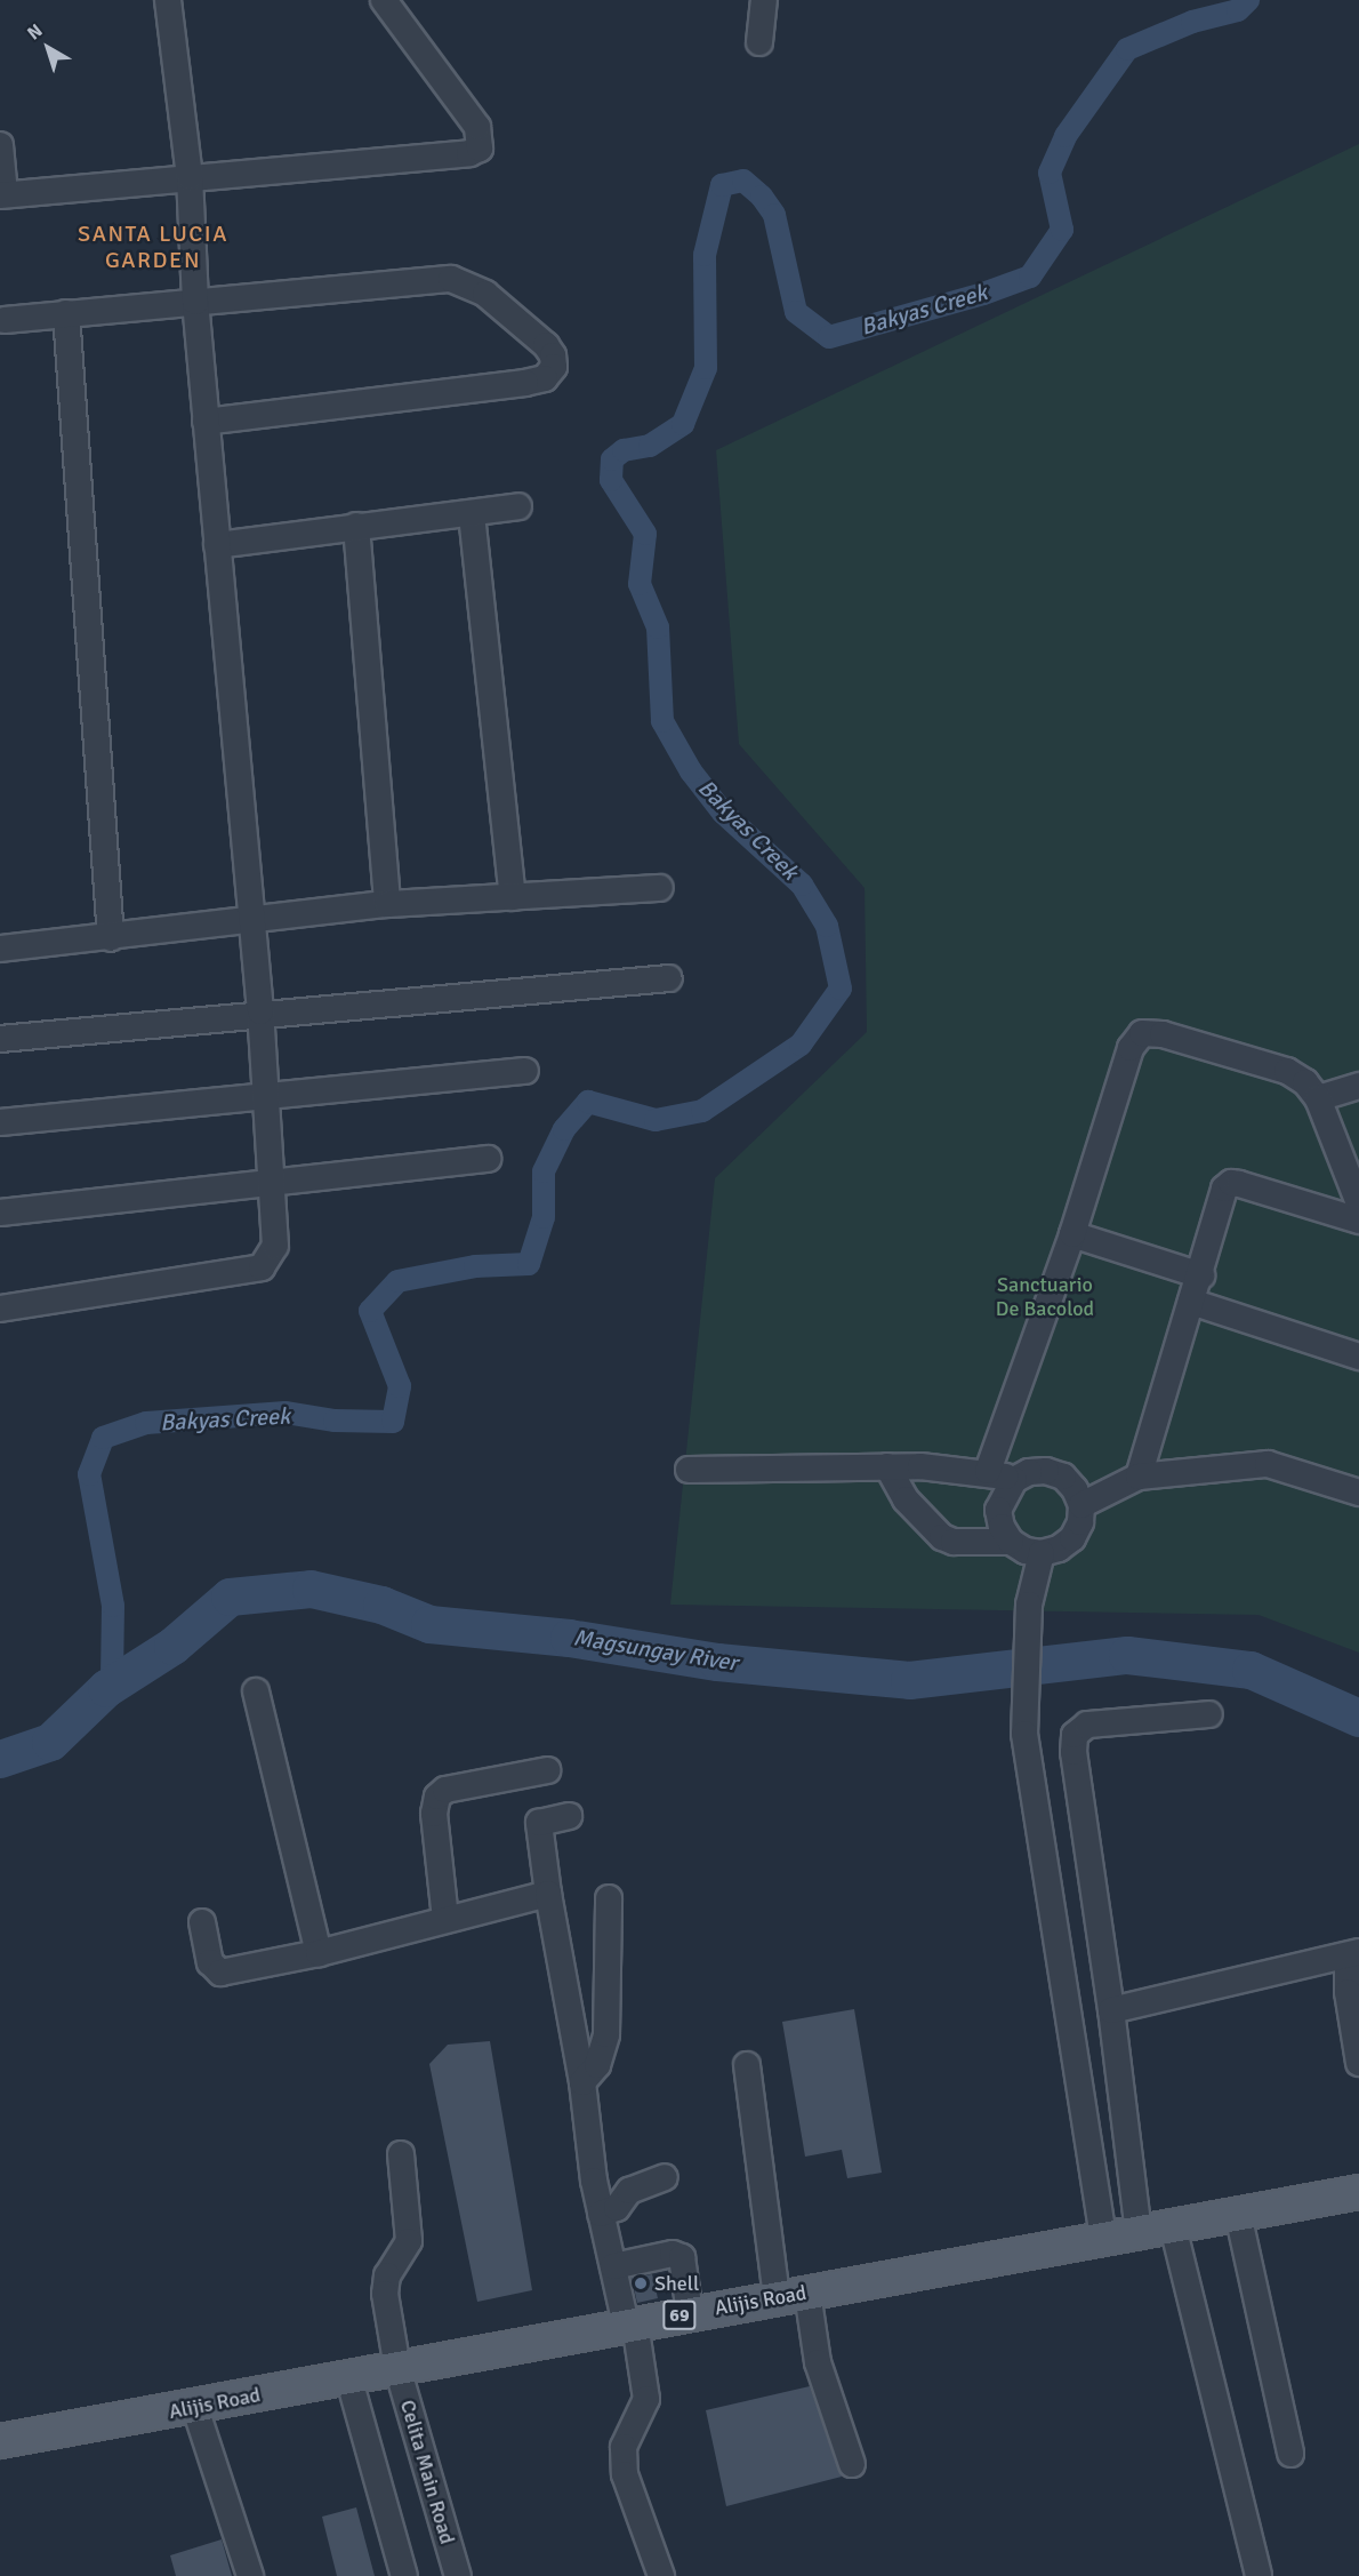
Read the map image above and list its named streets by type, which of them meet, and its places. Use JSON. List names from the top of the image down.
{
  "streets": {
    "main road": ["Alijis Road", "69"],
    "street": ["Celita Main Road"]
  },
  "crossings": [
    ["Alijis Road", "Celita Main Road"]
  ],
  "districts": ["SANTA LUCIA GARDEN"],
  "water": ["Bakyas Creek", "Magsungay River"],
  "parks": ["Sanctuario De Bacolod"],
  "places": ["Shell"],
  "north": "top left"
}
